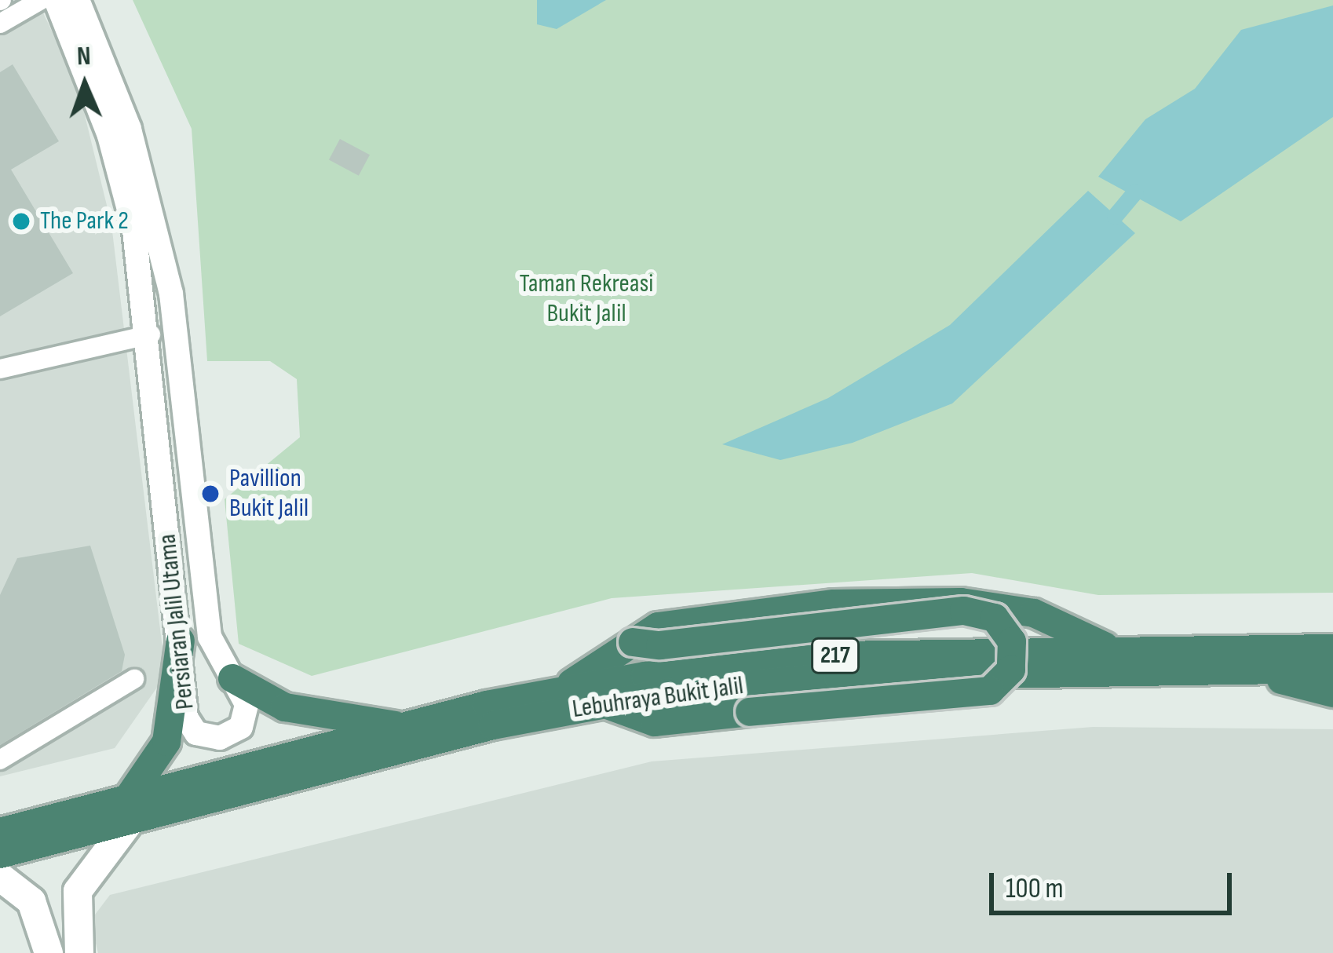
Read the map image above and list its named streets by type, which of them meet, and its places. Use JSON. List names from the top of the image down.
{
  "streets": {
    "highway": ["217", "Lebuhraya Bukit Jalil"],
    "street": ["Persiaran Jalil Utama"]
  },
  "parks": ["Taman Rekreasi Bukit Jalil"],
  "places": ["The Park 2", "Pavillion Bukit Jalil"],
  "scale_bar": "100 m",
  "north": "top"
}
